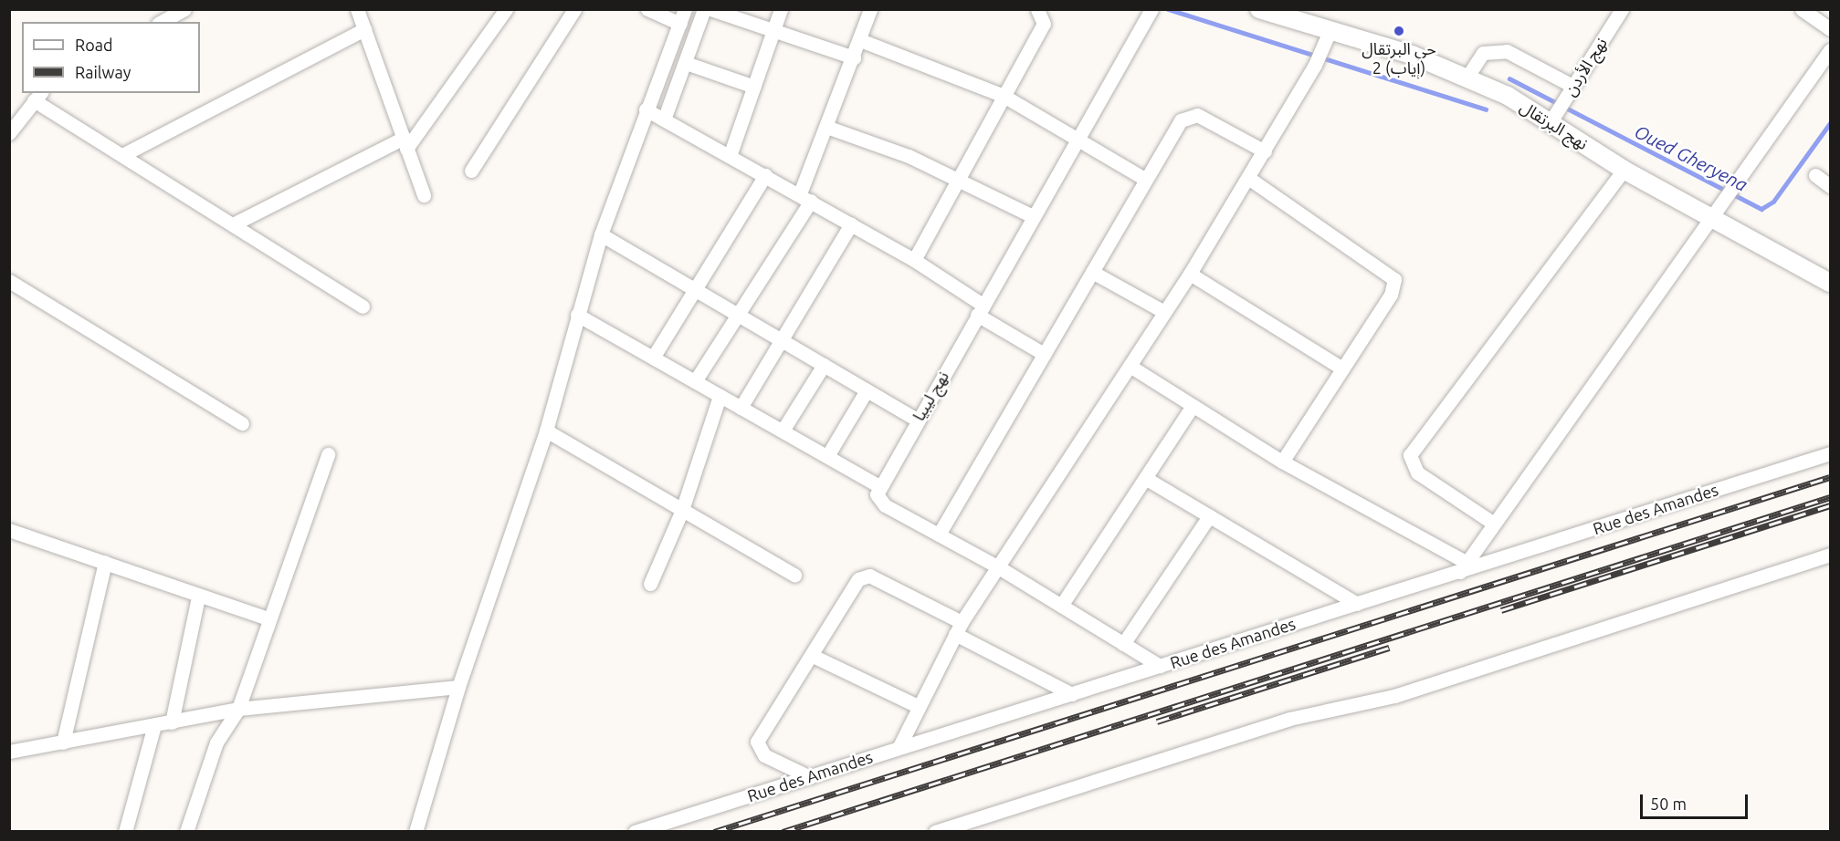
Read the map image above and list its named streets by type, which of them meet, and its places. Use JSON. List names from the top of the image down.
{
  "streets": {
    "street": [
      "نهج الأردن",
      "نهج البرتقال",
      "نهج ليبيا",
      "Rue des Amandes"
    ]
  },
  "crossings": [
    ["نهج الأردن", "نهج البرتقال"]
  ],
  "water": ["Oued Gheryena"],
  "places": ["حي البرتقال 2 (إياب)"],
  "legend": ["Road", "Railway"],
  "scale_bar": "50 m"
}
